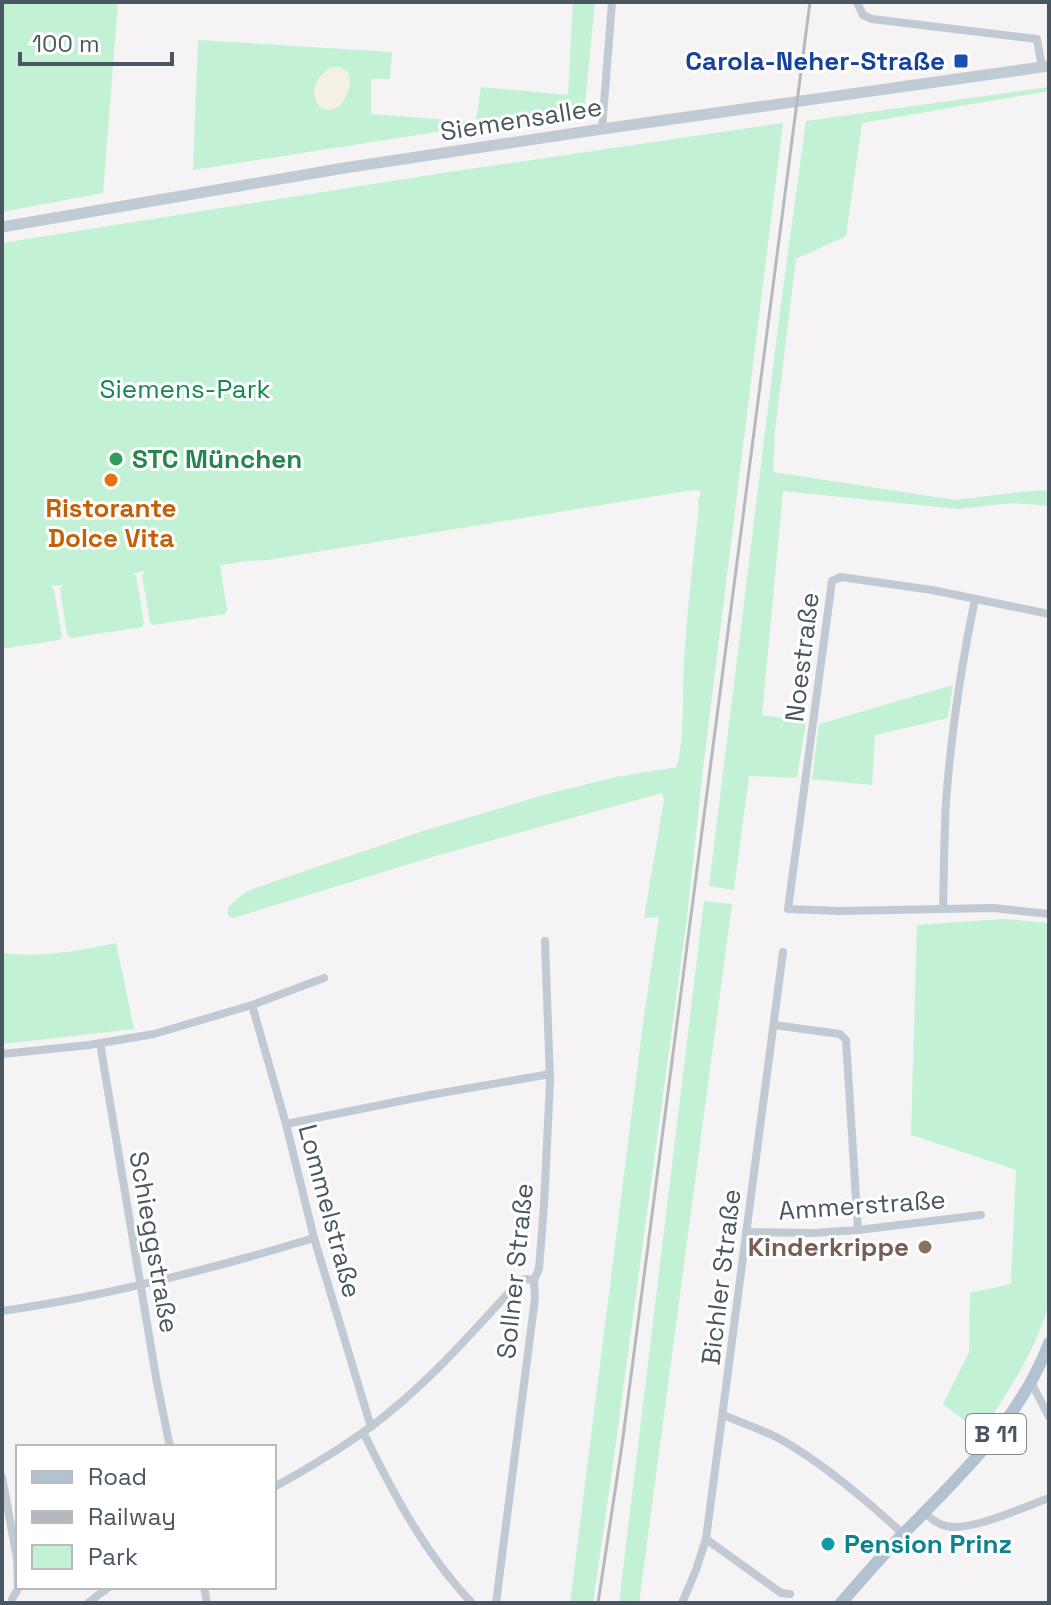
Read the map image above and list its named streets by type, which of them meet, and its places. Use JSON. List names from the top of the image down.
{
  "streets": {
    "main road": ["Siemensallee", "B 11"],
    "street": [
      "Noestraße",
      "Ammerstraße",
      "Lommelstraße",
      "Schieggstraße",
      "Sollner Straße",
      "Bichler Straße"
    ]
  },
  "crossings": [
    ["Ammerstraße", "Bichler Straße"]
  ],
  "parks": ["Siemens-Park"],
  "places": {
    "transit": ["Carola-Neher-Straße"],
    "other": [
      "STC München",
      "Ristorante Dolce Vita",
      "Kinderkrippe",
      "Pension Prinz"
    ]
  },
  "legend": ["Road", "Railway", "Park"],
  "scale_bar": "100 m"
}
